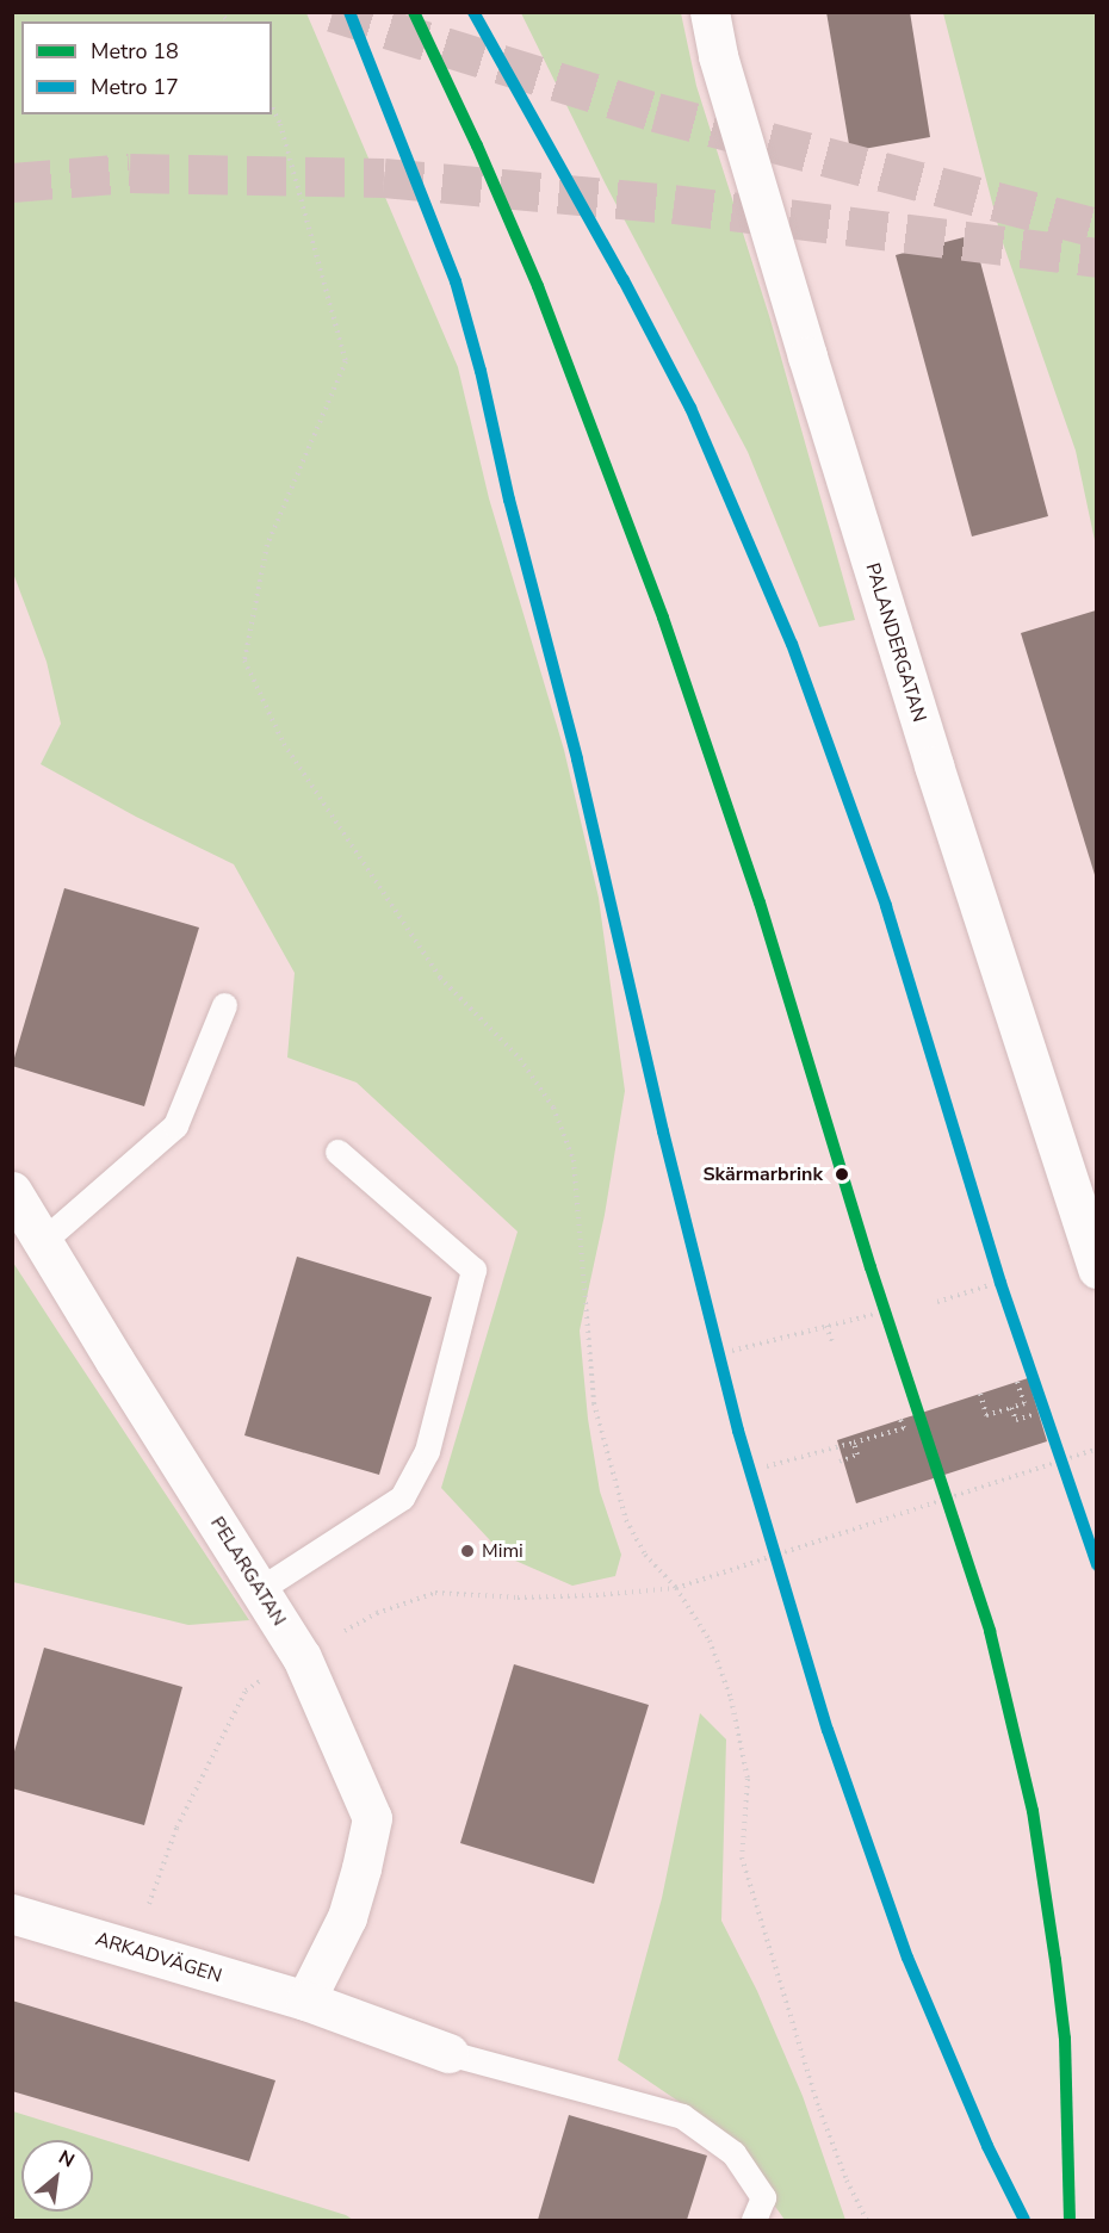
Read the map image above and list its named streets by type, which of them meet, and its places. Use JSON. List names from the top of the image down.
{
  "streets": {
    "street": ["PALANDERGATAN", "PELARGATAN", "ARKADVÄGEN"]
  },
  "crossings": [
    ["PELARGATAN", "ARKADVÄGEN"]
  ],
  "places": ["Skärmarbrink", "Mimi"],
  "lines": ["metro line 18", "metro line 17"],
  "legend": ["Metro 18", "Metro 17"],
  "north": "top right"
}
